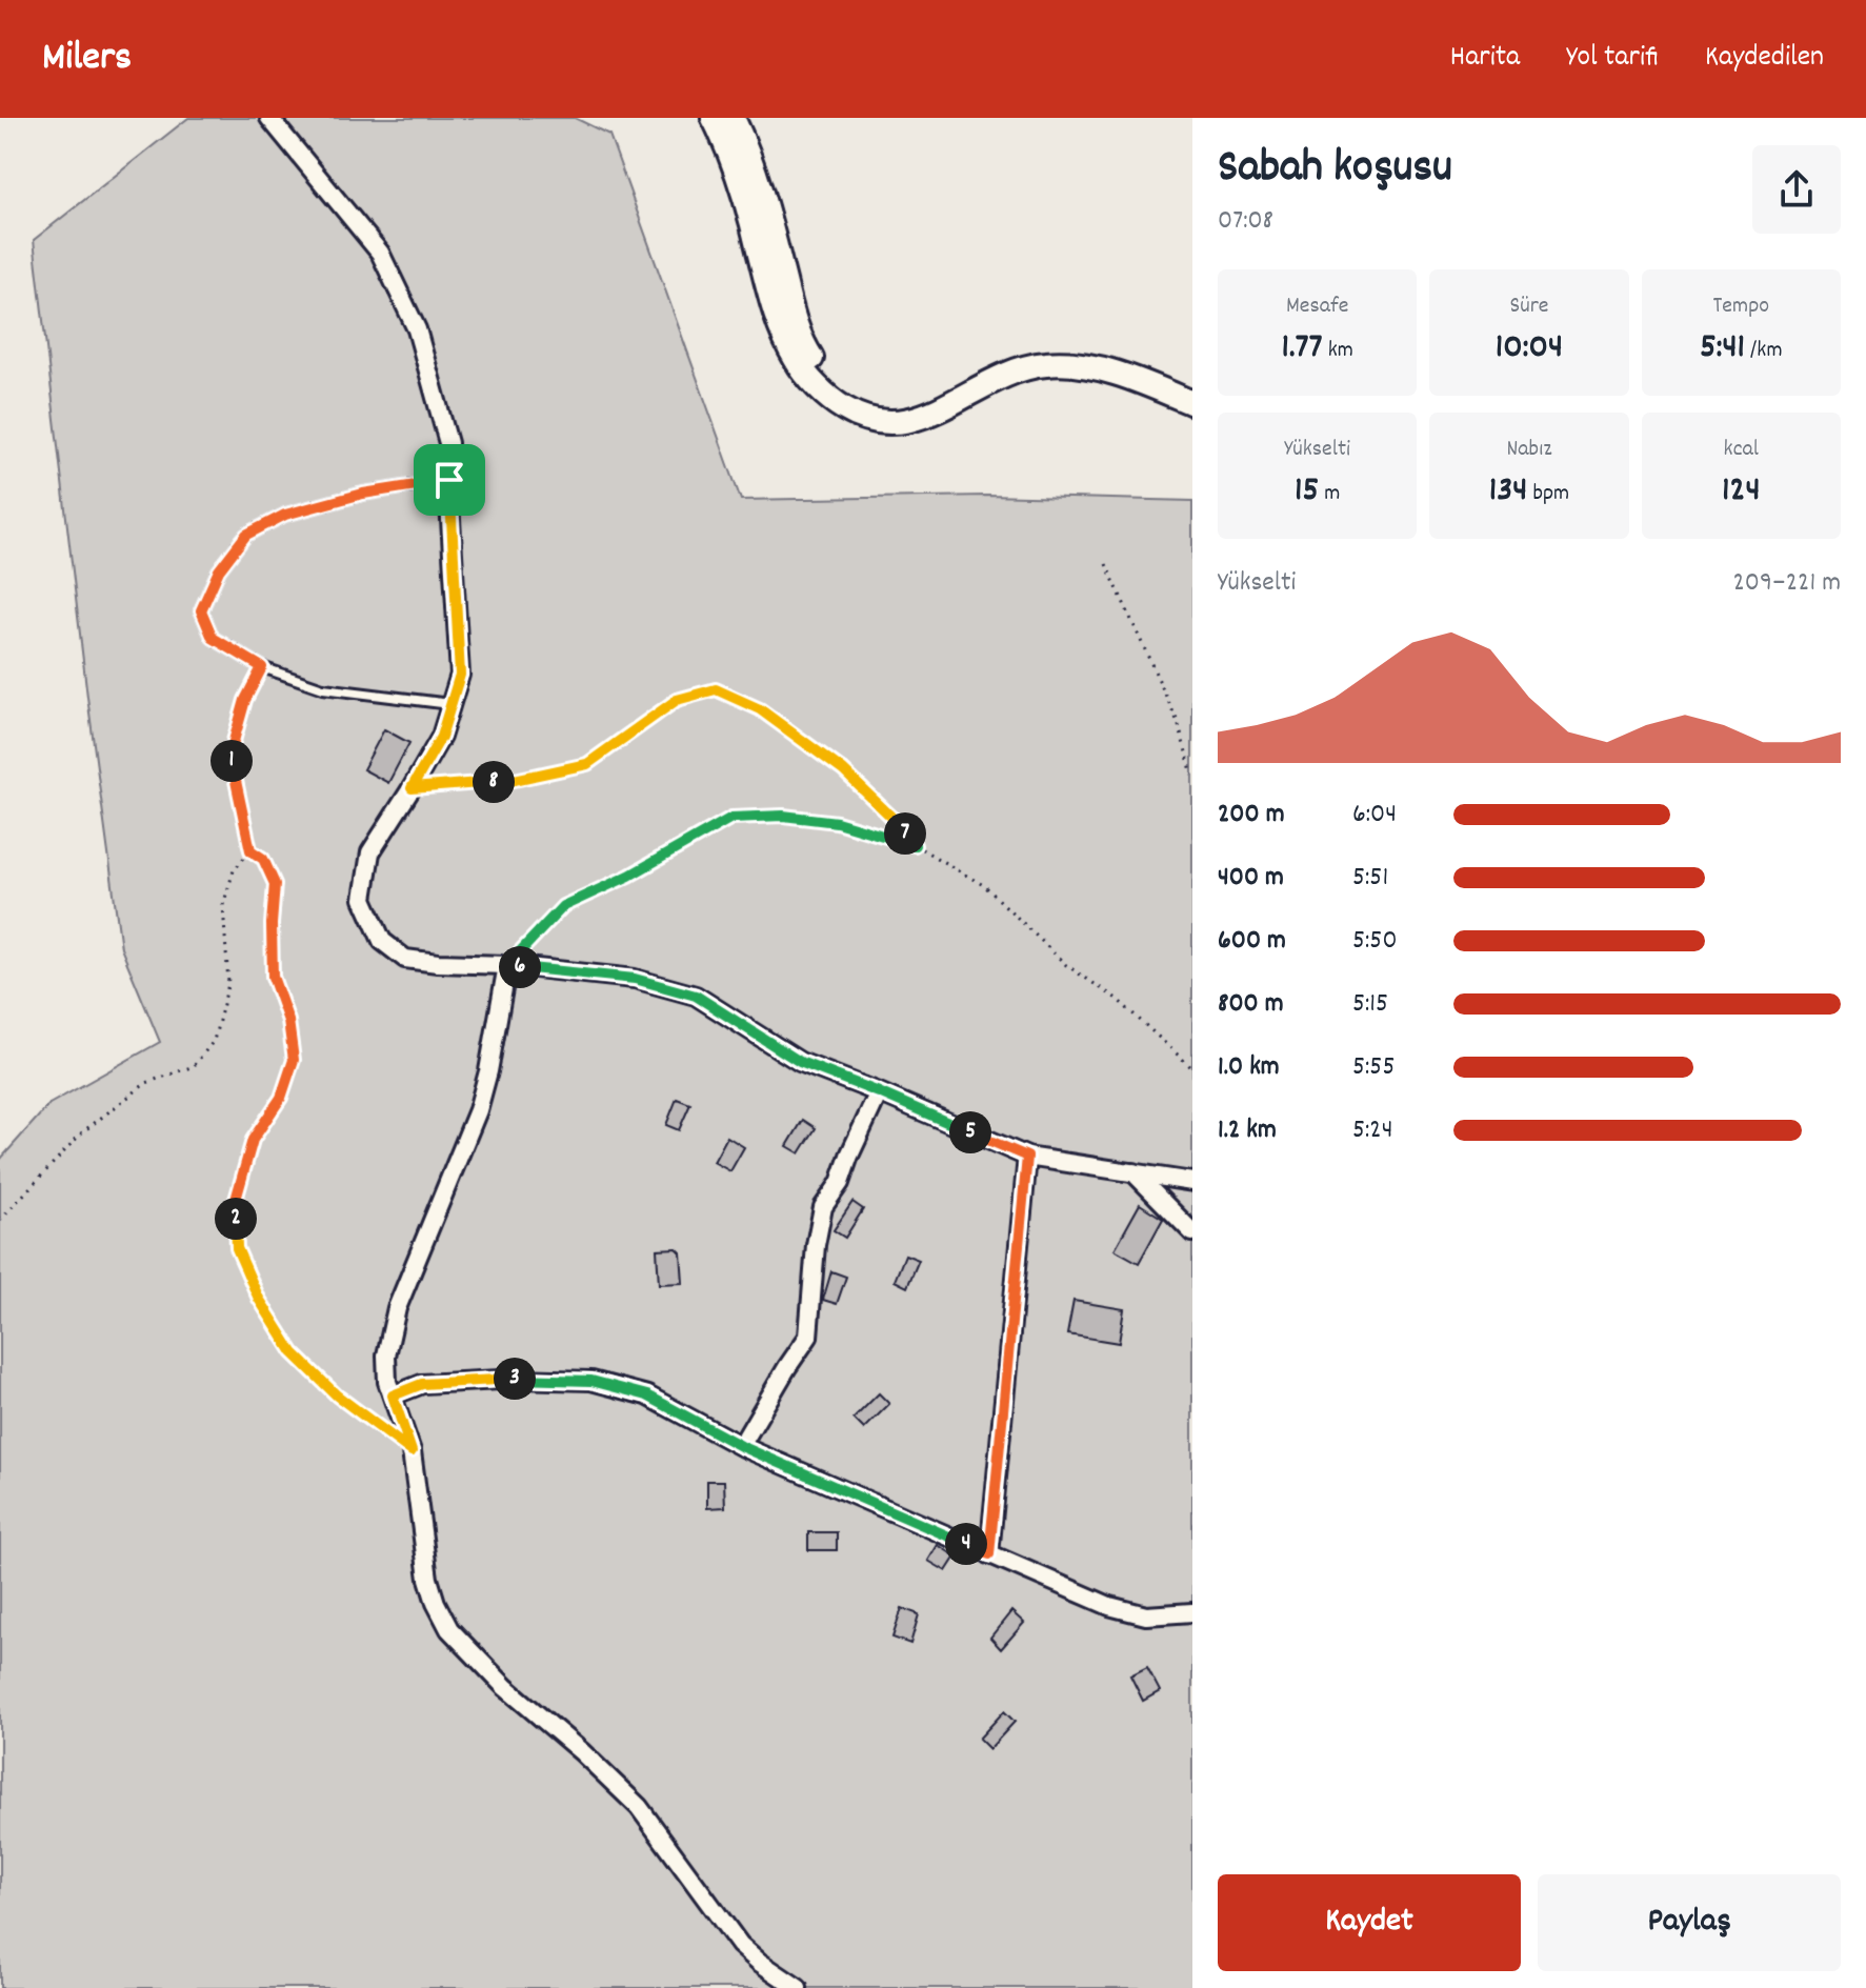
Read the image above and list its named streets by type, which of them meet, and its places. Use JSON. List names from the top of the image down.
{
  "page": {
    "header": "Milers",
    "nav": ["Harita", "Yol tarifi", "Kaydedilen"],
    "heading": ["Sabah koşusu", "07:08"],
    "stats": [
      ["Mesafe", "1.77 km"],
      ["Süre", "10:04"],
      ["Tempo", "5:41 /km"],
      ["Yükselti", "15 m"],
      ["Nabız", "134 bpm"],
      ["kcal", "124"]
    ],
    "chart": ["Yükselti", "209–221 m"],
    "pins": [
      "1",
      "8",
      "7",
      "6",
      "5",
      "2",
      "3",
      "4"
    ],
    "list": [
      {
        "name": "200 m",
        "note": "6:04"
      },
      {
        "name": "400 m",
        "note": "5:51"
      },
      {
        "name": "600 m",
        "note": "5:50"
      },
      {
        "name": "800 m",
        "note": "5:15"
      },
      {
        "name": "1.0 km",
        "note": "5:55"
      },
      {
        "name": "1.2 km",
        "note": "5:24"
      }
    ],
    "buttons": ["Kaydet", "Paylaş"]
  }
}
